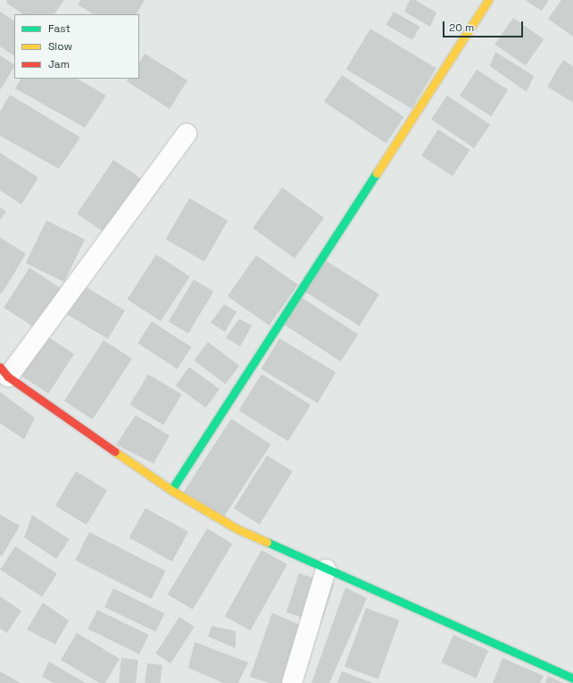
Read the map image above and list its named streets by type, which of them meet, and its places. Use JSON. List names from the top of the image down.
{
  "legend": ["Fast", "Slow", "Jam"],
  "scale_bar": "20 m"
}
